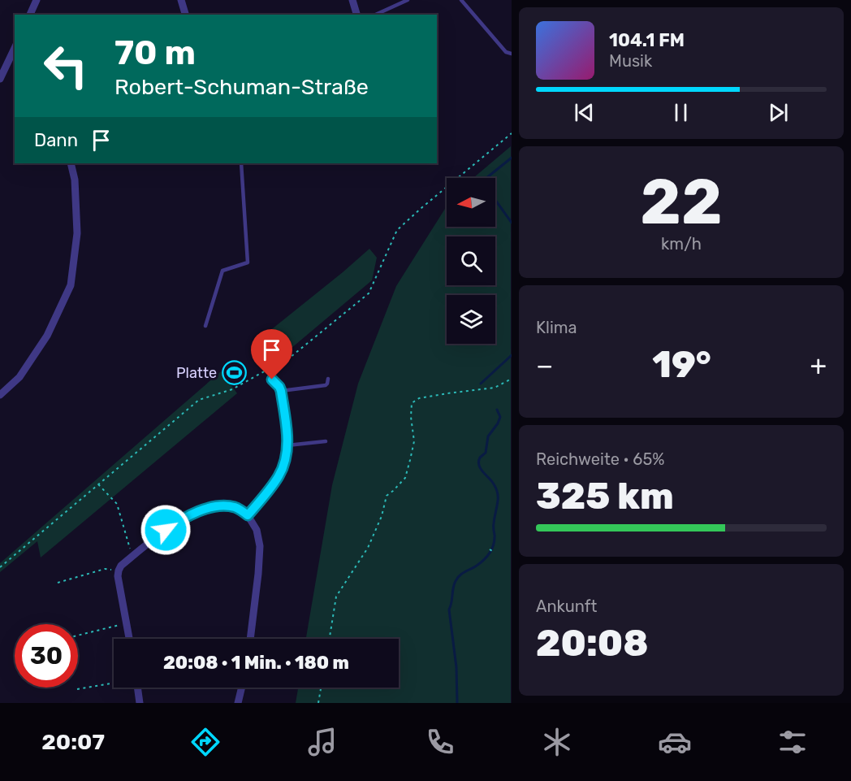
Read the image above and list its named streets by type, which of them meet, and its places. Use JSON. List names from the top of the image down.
{
  "places": {
    "sports": ["Platte"]
  },
  "north": "left",
  "page": {
    "turn": ["70 m", "Robert-Schuman-Straße"],
    "song": ["104.1 FM", "Musik"],
    "then": "Dann",
    "tile": [
      ["22", "km/h"],
      "Klima",
      ["Reichweite · 65%", "325 km"],
      ["Ankunft", "20:08"]
    ],
    "heat": ["−", "19°", "+"],
    "limit": "30",
    "trip": "20:08 · 1 Min. · 180 m",
    "tabs": "20:07"
  }
}
